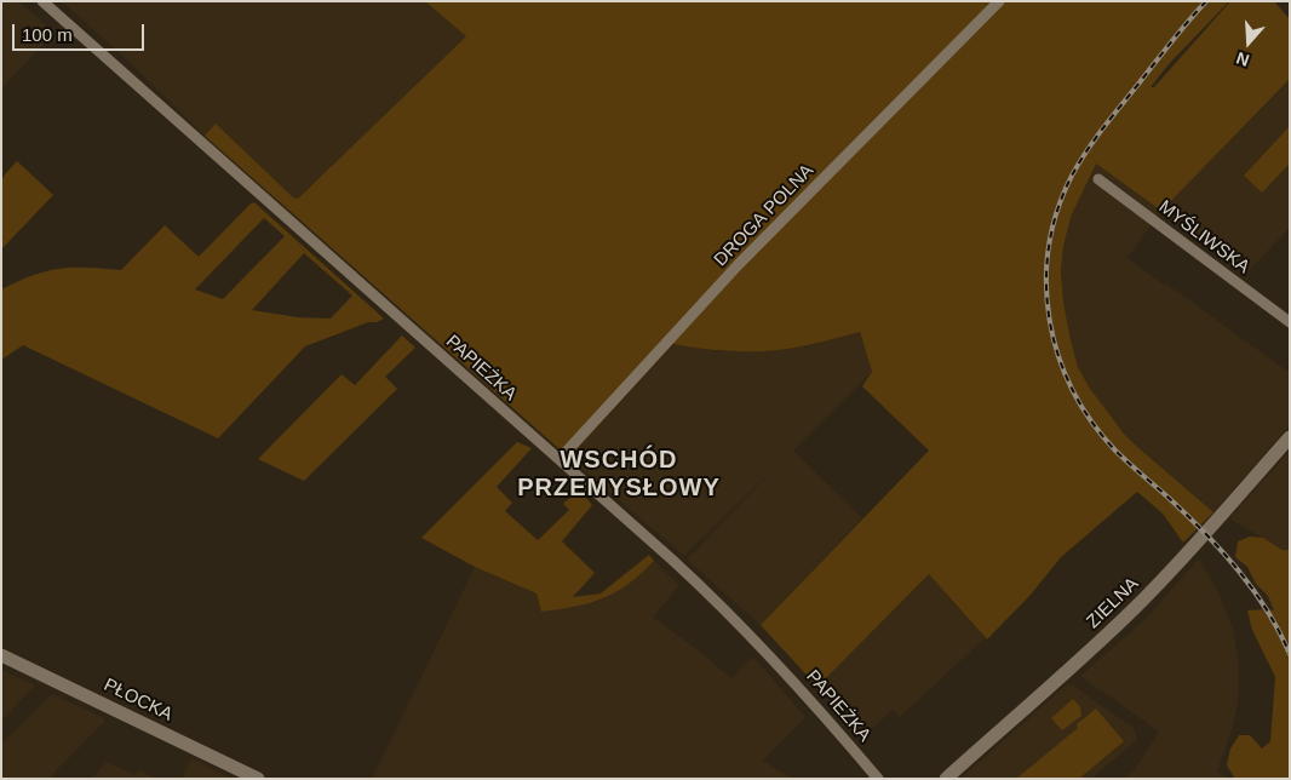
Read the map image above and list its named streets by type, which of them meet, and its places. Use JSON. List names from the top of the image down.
{
  "streets": {
    "street": [
      "DROGA POLNA",
      "MYŚLIWSKA",
      "PAPIEŻKA",
      "ZIELNA",
      "PŁOCKA"
    ]
  },
  "crossings": [
    ["DROGA POLNA", "PAPIEŻKA"]
  ],
  "districts": ["WSCHÓD PRZEMYSŁOWY"],
  "scale_bar": "100 m",
  "north": "bottom"
}
